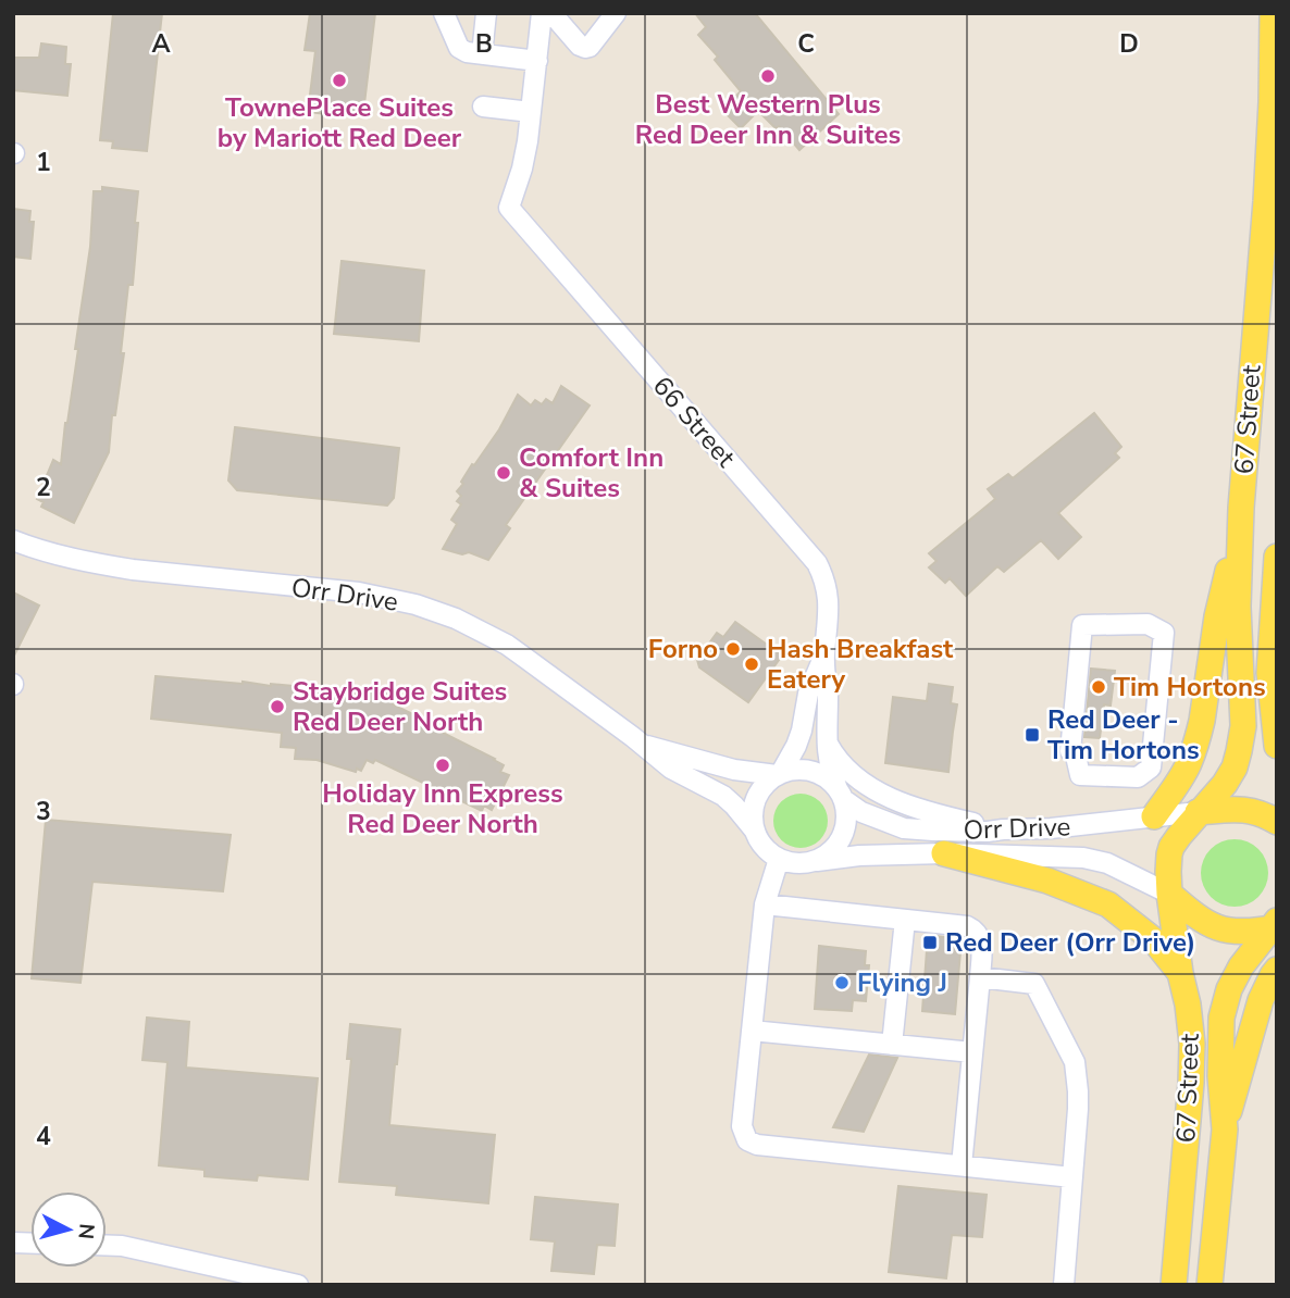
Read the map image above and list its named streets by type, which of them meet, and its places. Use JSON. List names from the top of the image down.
{
  "streets": {
    "main road": ["67 Street"],
    "street": ["66 Street", "Orr Drive"]
  },
  "crossings": [
    ["67 Street", "Orr Drive"],
    ["66 Street", "Orr Drive"]
  ],
  "places": {
    "other": [
      "Best Western Plus Red Deer Inn & Suites",
      "TownePlace Suites by Mariott Red Deer",
      "Comfort Inn & Suites",
      "Forno",
      "Hash Breakfast Eatery",
      "Tim Hortons",
      "Staybridge Suites Red Deer North",
      "Holiday Inn Express Red Deer North",
      "Flying J"
    ],
    "transit": ["Red Deer - Tim Hortons", "Red Deer (Orr Drive)"]
  },
  "north": "right",
  "grid": {
    "columns": [
      "A",
      "B",
      "C",
      "D"
    ],
    "rows": [
      "1",
      "2",
      "3",
      "4"
    ]
  }
}
